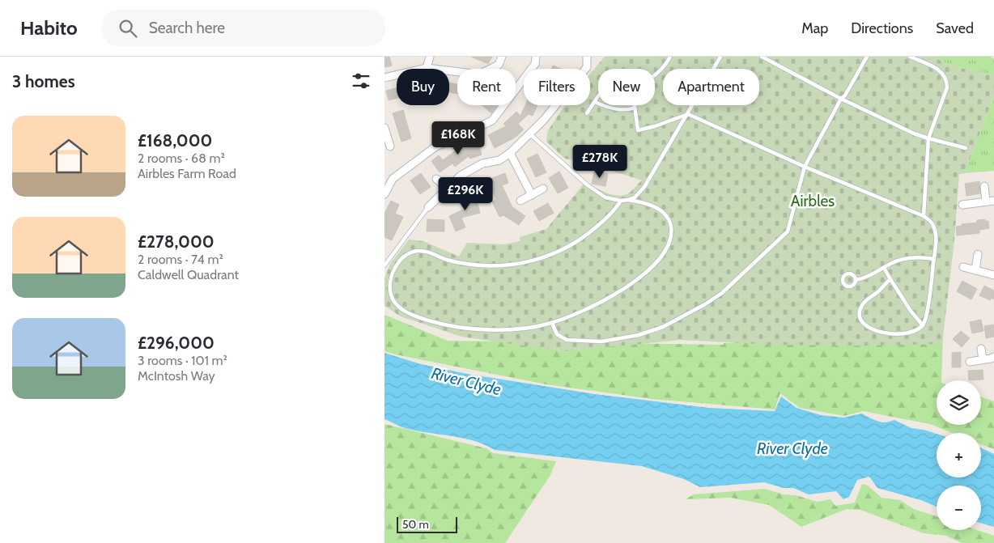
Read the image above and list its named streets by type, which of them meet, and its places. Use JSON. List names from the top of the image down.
{
  "water": ["River Clyde"],
  "parks": ["Airbles"],
  "scale_bar": "50 m",
  "page": {
    "header": "Habito",
    "search": "Search here",
    "nav": ["Map", "Directions", "Saved"],
    "heading": "3 homes",
    "chip": [
      "Buy",
      "Rent",
      "Filters",
      "New",
      "Apartment"
    ],
    "list": [
      {
        "name": "£168,000",
        "note": "2 rooms · 68 m² · Airbles Farm Road"
      },
      {
        "name": "£278,000",
        "note": "2 rooms · 74 m² · Caldwell Quadrant"
      },
      {
        "name": "£296,000",
        "note": "3 rooms · 101 m² · McIntosh Way"
      }
    ],
    "price": ["£168K", "£278K", "£296K"],
    "map_buttons": ["+", "−"],
    "scale": "50 m"
  }
}
